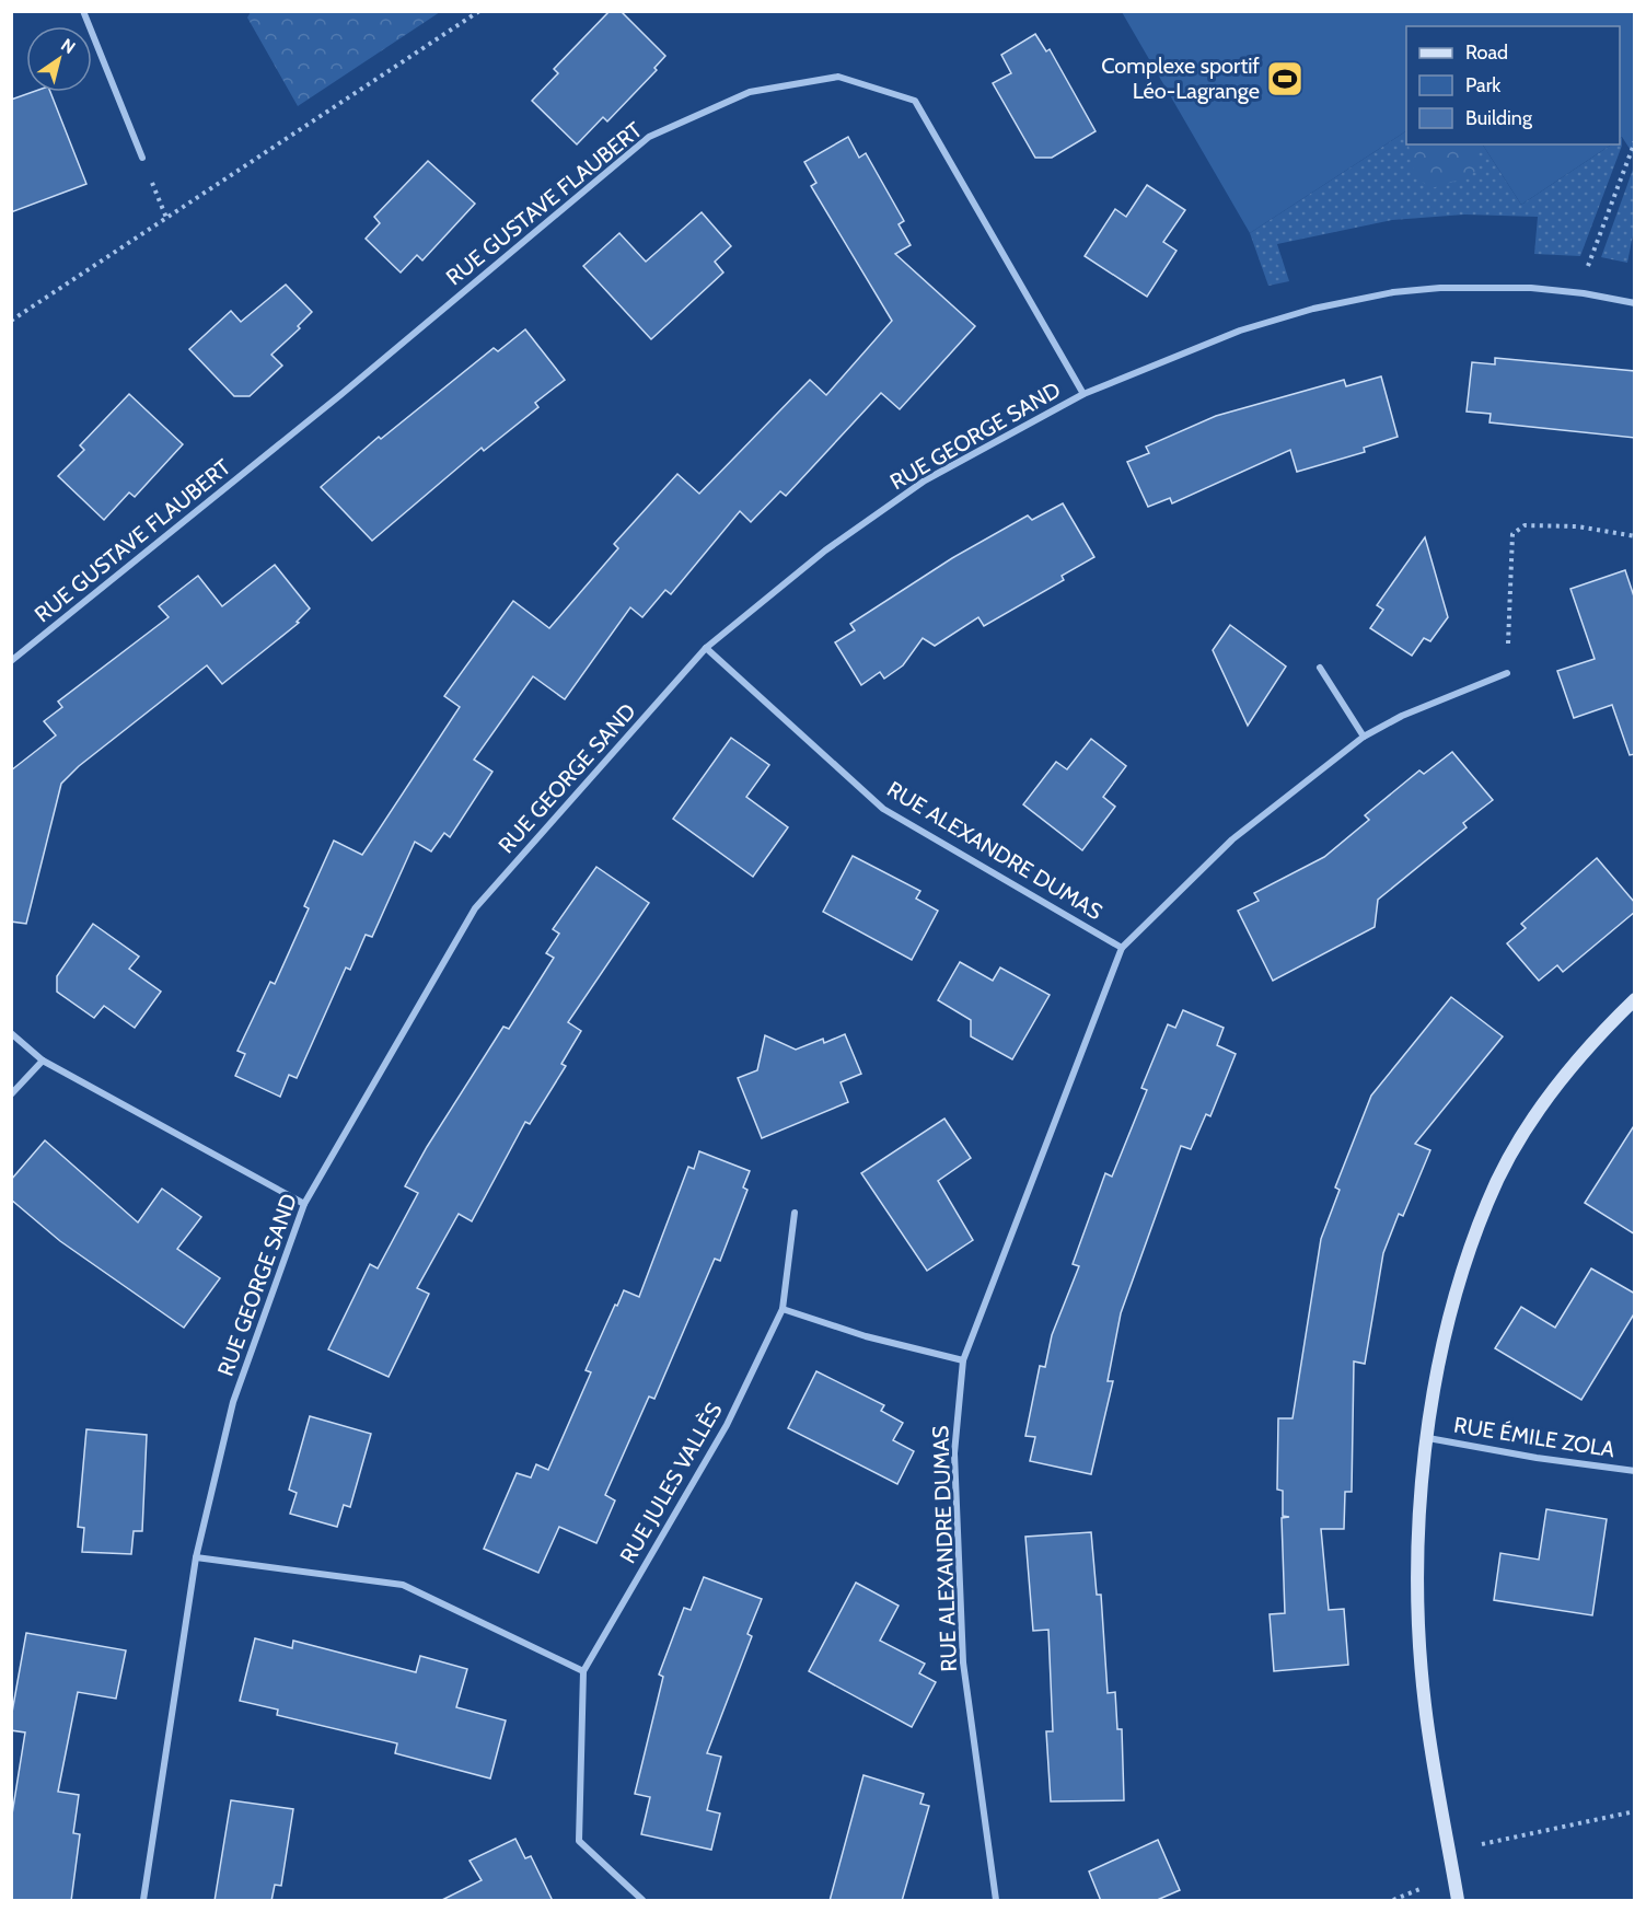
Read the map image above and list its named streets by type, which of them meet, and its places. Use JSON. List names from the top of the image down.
{
  "streets": {
    "street": [
      "RUE GUSTAVE FLAUBERT",
      "RUE GEORGE SAND",
      "RUE ALEXANDRE DUMAS",
      "RUE ÉMILE ZOLA",
      "RUE JULES VALLÈS"
    ]
  },
  "crossings": [
    ["RUE GUSTAVE FLAUBERT", "RUE GEORGE SAND"],
    ["RUE GEORGE SAND", "RUE ALEXANDRE DUMAS"]
  ],
  "places": {
    "sports": ["Complexe sportif Léo-Lagrange"]
  },
  "legend": ["Road", "Park", "Building"],
  "north": "top right"
}
